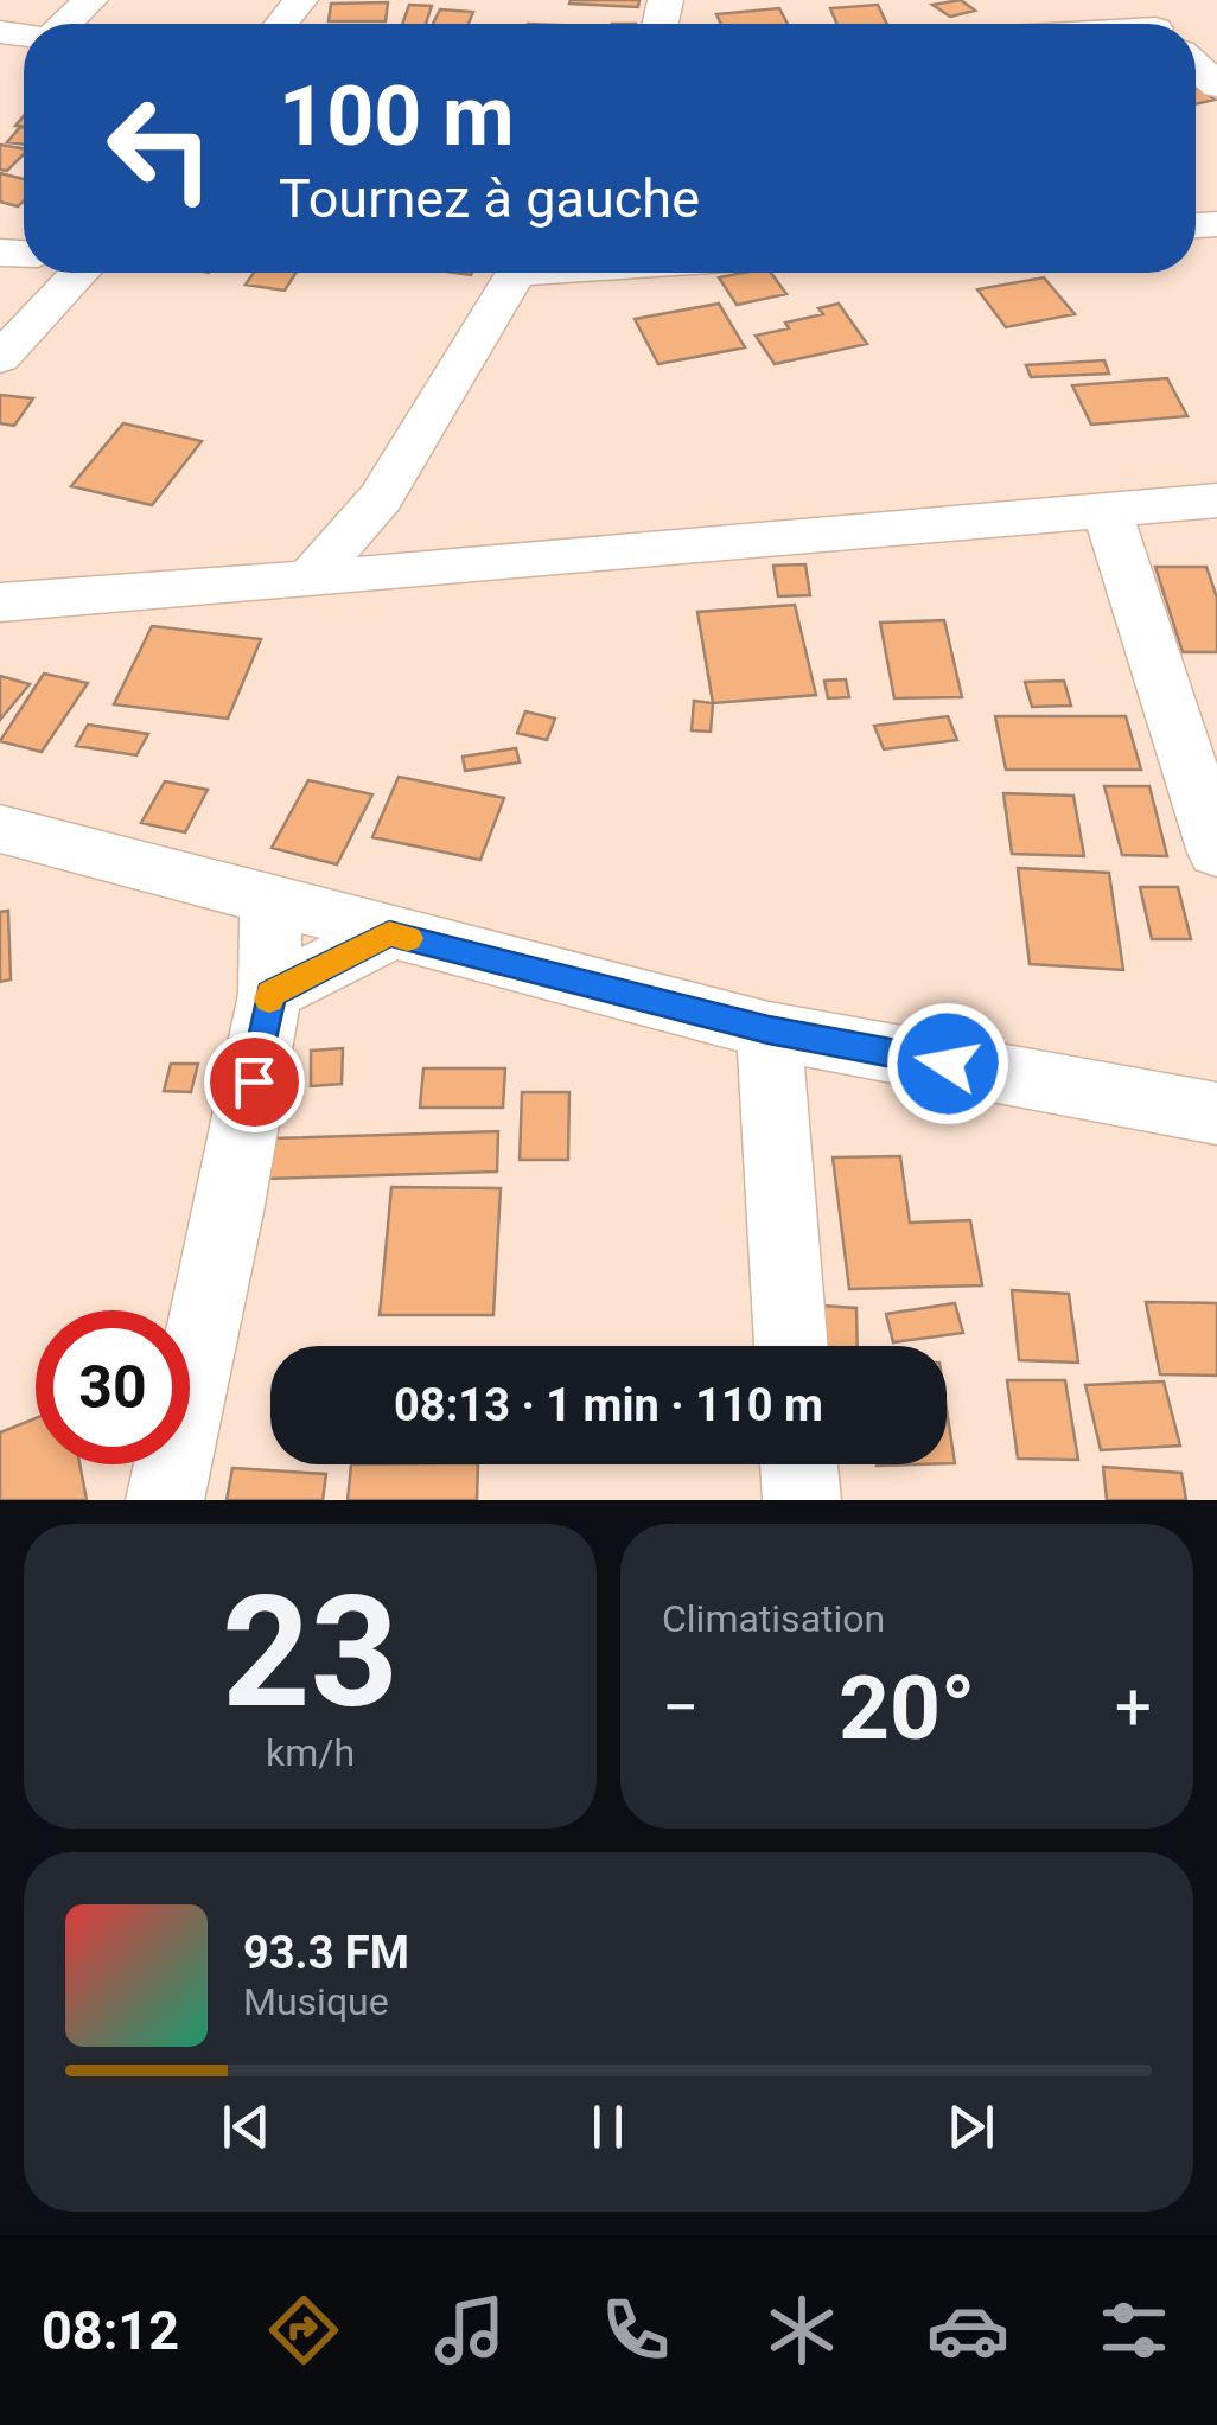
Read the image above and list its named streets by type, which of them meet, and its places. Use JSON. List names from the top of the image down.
{
  "page": {
    "turn": ["100 m", "Tournez à gauche"],
    "limit": "30",
    "trip": "08:13 · 1 min · 110 m",
    "tile": [
      ["23", "km/h"],
      "Climatisation"
    ],
    "heat": ["−", "20°", "+"],
    "song": ["93.3 FM", "Musique"],
    "tabs": "08:12"
  }
}
